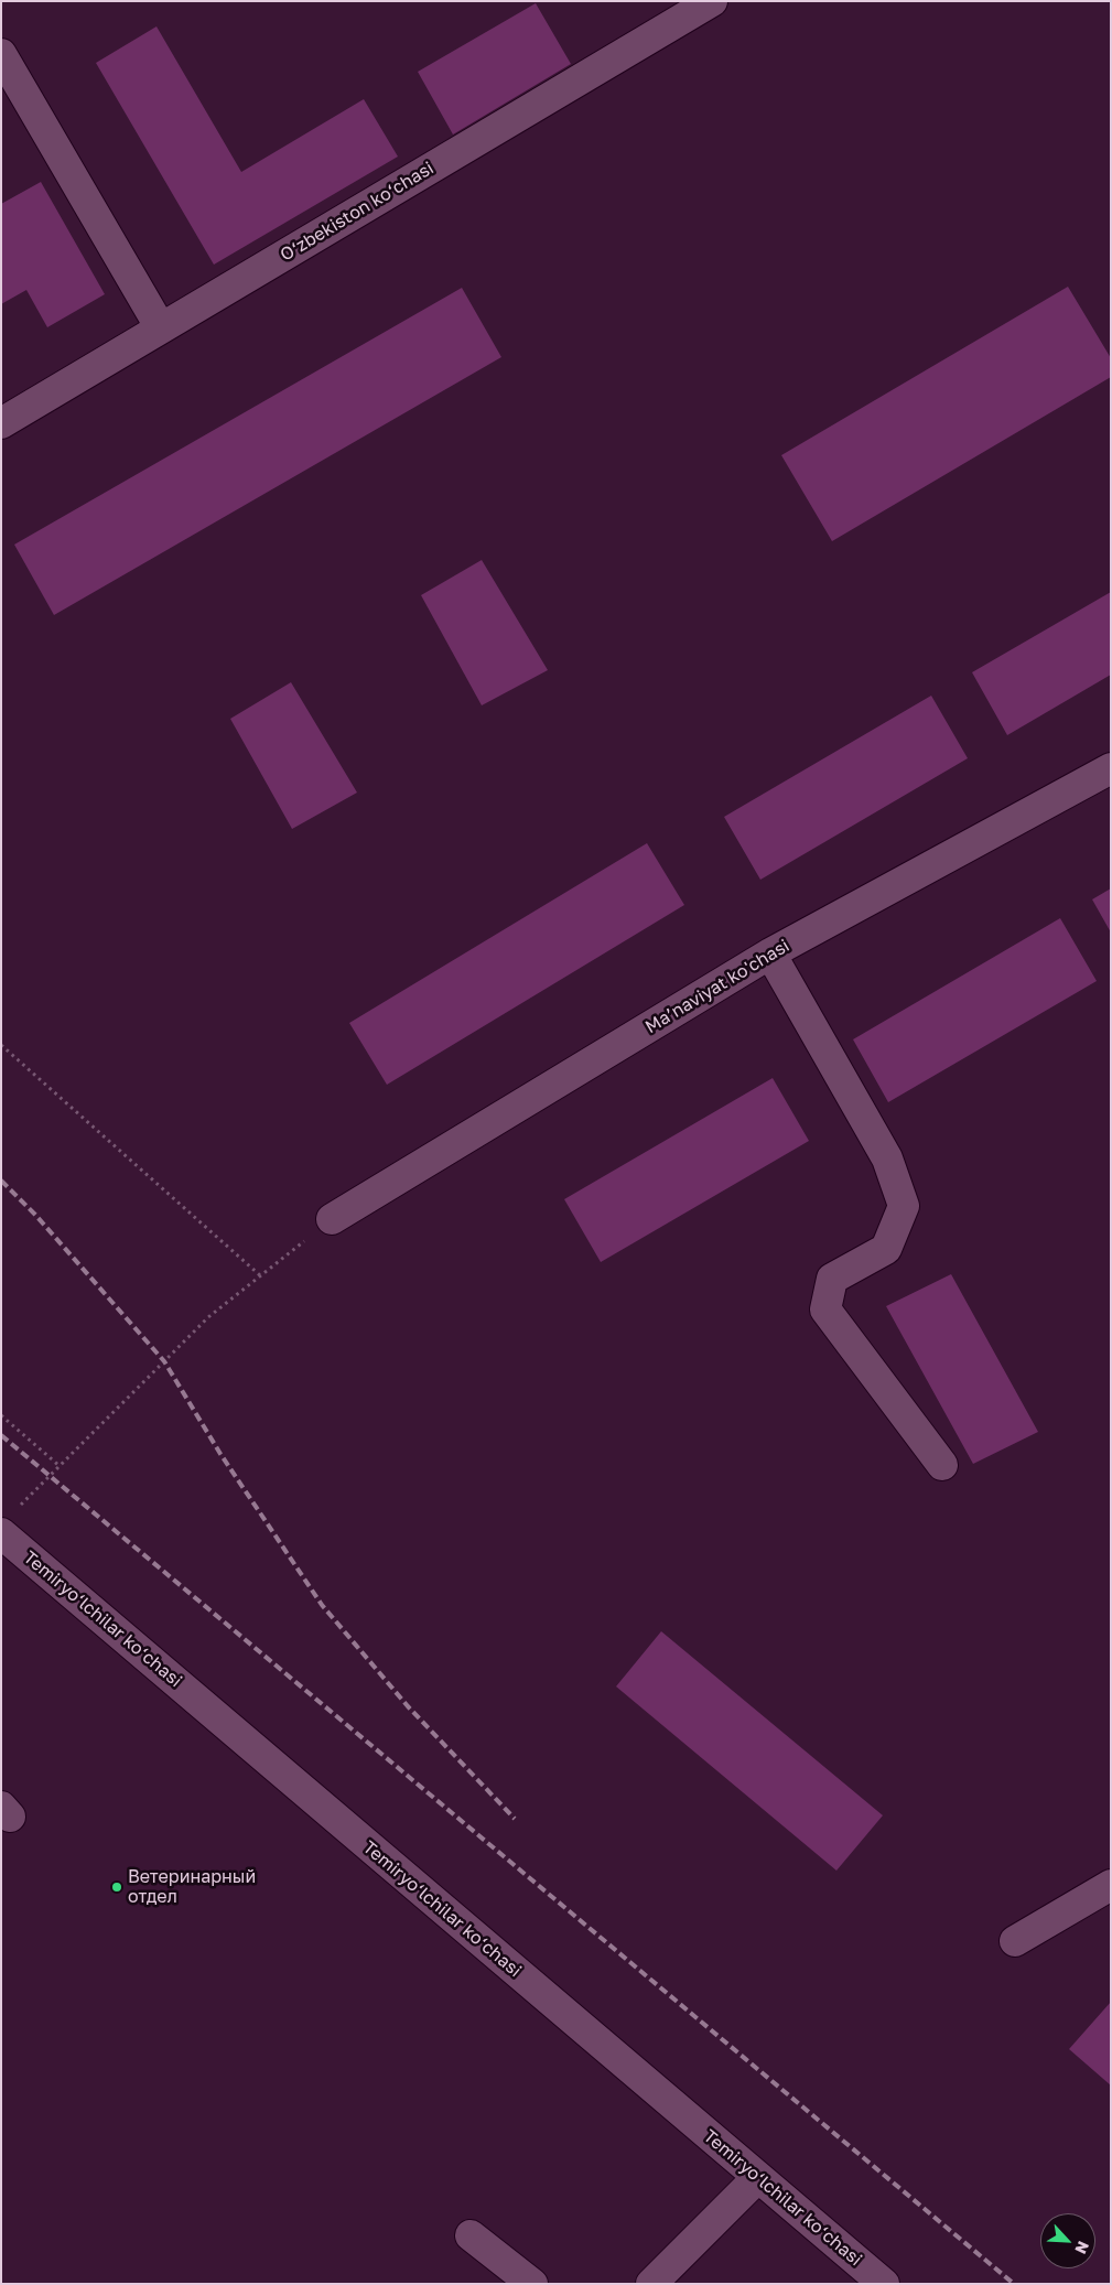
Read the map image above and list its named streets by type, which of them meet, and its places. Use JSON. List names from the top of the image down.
{
  "streets": {
    "street": ["O‘zbekiston ko‘chasi", "Ma’naviyat ko'chasi", "Temiryo‘lchilar ko‘chasi"]
  },
  "places": ["Ветеринарный отдел"],
  "north": "bottom right"
}
